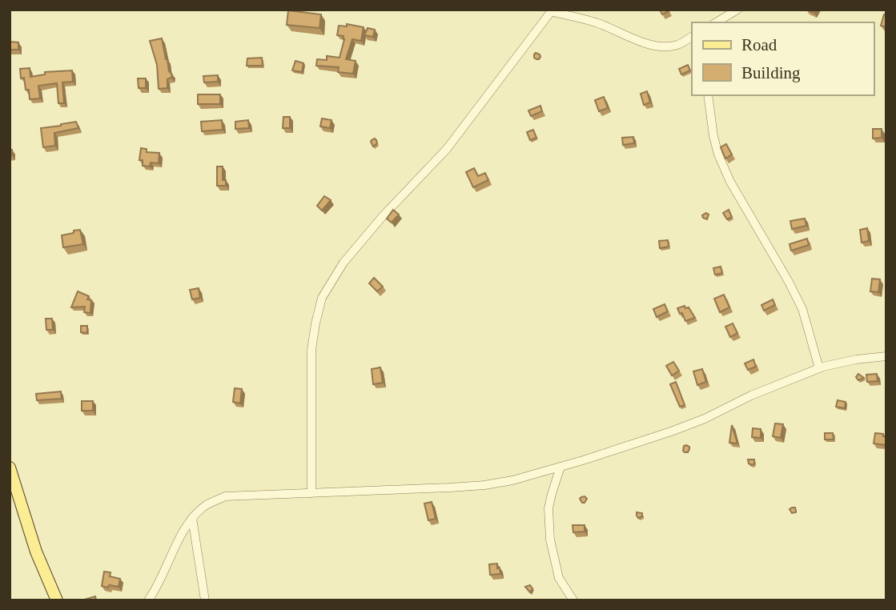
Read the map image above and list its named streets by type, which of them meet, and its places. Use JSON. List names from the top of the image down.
{
  "legend": ["Road", "Building"]
}
